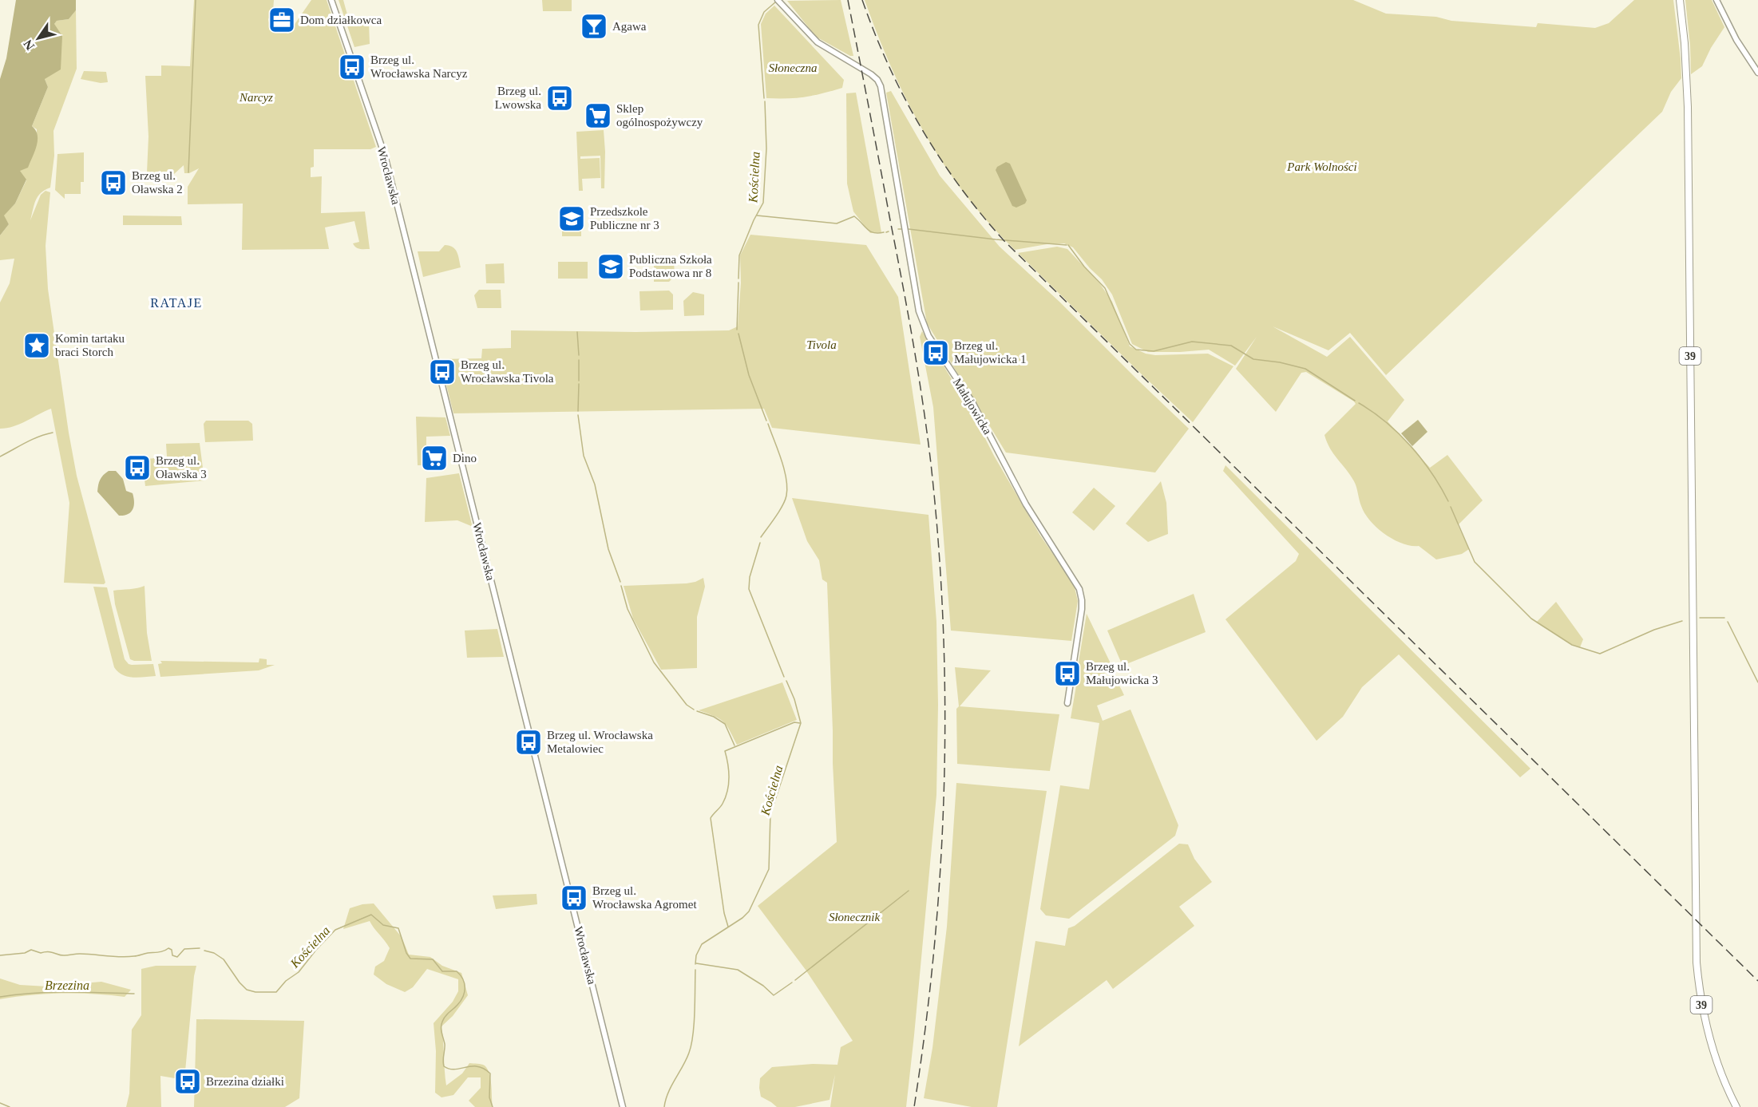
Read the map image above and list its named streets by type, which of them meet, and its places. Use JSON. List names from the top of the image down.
{
  "streets": {
    "main road": ["39"],
    "street": ["Wrocławska", "Małujowicka"]
  },
  "districts": ["RATAJE"],
  "water": ["Kościelna", "Brzezina"],
  "parks": [
    "Słoneczna",
    "Narcyz",
    "Park Wolności",
    "Tivola",
    "Słonecznik"
  ],
  "places": {
    "office": ["Dom działkowca"],
    "bar": ["Agawa"],
    "bus stop": [
      "Brzeg ul. Wrocławska Narcyz",
      "Brzeg ul. Lwowska",
      "Brzeg ul. Oławska 2",
      "Brzeg ul. Małujowicka 1",
      "Brzeg ul. Wrocławska Tivola",
      "Brzeg ul. Oławska 3",
      "Brzeg ul. Małujowicka 3",
      "Brzeg ul. Wrocławska Metalowiec",
      "Brzeg ul. Wrocławska Agromet",
      "Brzezina działki"
    ],
    "supermarket": ["Sklep ogólnospożywczy", "Dino"],
    "school or university": ["Przedszkole Publiczne nr 3", "Publiczna Szkoła Podstawowa nr 8"],
    "place": ["Komin tartaku braci Storch"]
  },
  "north": "bottom left"
}
